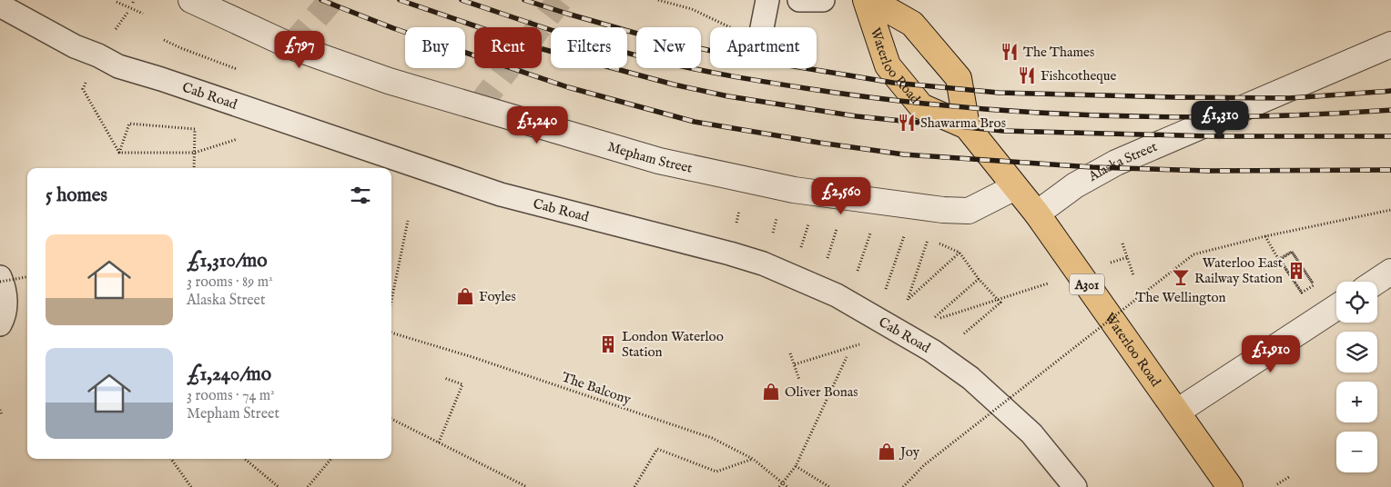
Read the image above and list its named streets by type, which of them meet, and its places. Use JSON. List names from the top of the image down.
{
  "streets": {
    "main road": ["Waterloo Road", "A301"],
    "street": ["Mepham Street", "Alaska Street"],
    "lane": ["Cab Road"],
    "path": ["The Balcony"]
  },
  "crossings": [
    ["Waterloo Road", "Mepham Street"],
    ["Waterloo Road", "Alaska Street"]
  ],
  "places": {
    "restaurant": ["The Thames", "Fishcotheque", "Shawarma Bros"],
    "building": ["Waterloo East Railway Station", "London Waterloo Station"],
    "bar": ["The Wellington"],
    "shop": ["Foyles", "Oliver Bonas", "Joy"]
  },
  "page": {
    "chip": [
      "Buy",
      "Rent",
      "Filters",
      "New",
      "Apartment"
    ],
    "price": [
      "£797",
      "£1,310",
      "£1,240",
      "£2,560",
      "£1,910"
    ],
    "heading": "5 homes",
    "list": [
      {
        "name": "£1,310/mo",
        "note": "3 rooms · 89 m² · Alaska Street"
      },
      {
        "name": "£1,240/mo",
        "note": "3 rooms · 74 m² · Mepham Street"
      }
    ],
    "map_buttons": ["+", "−"]
  }
}
